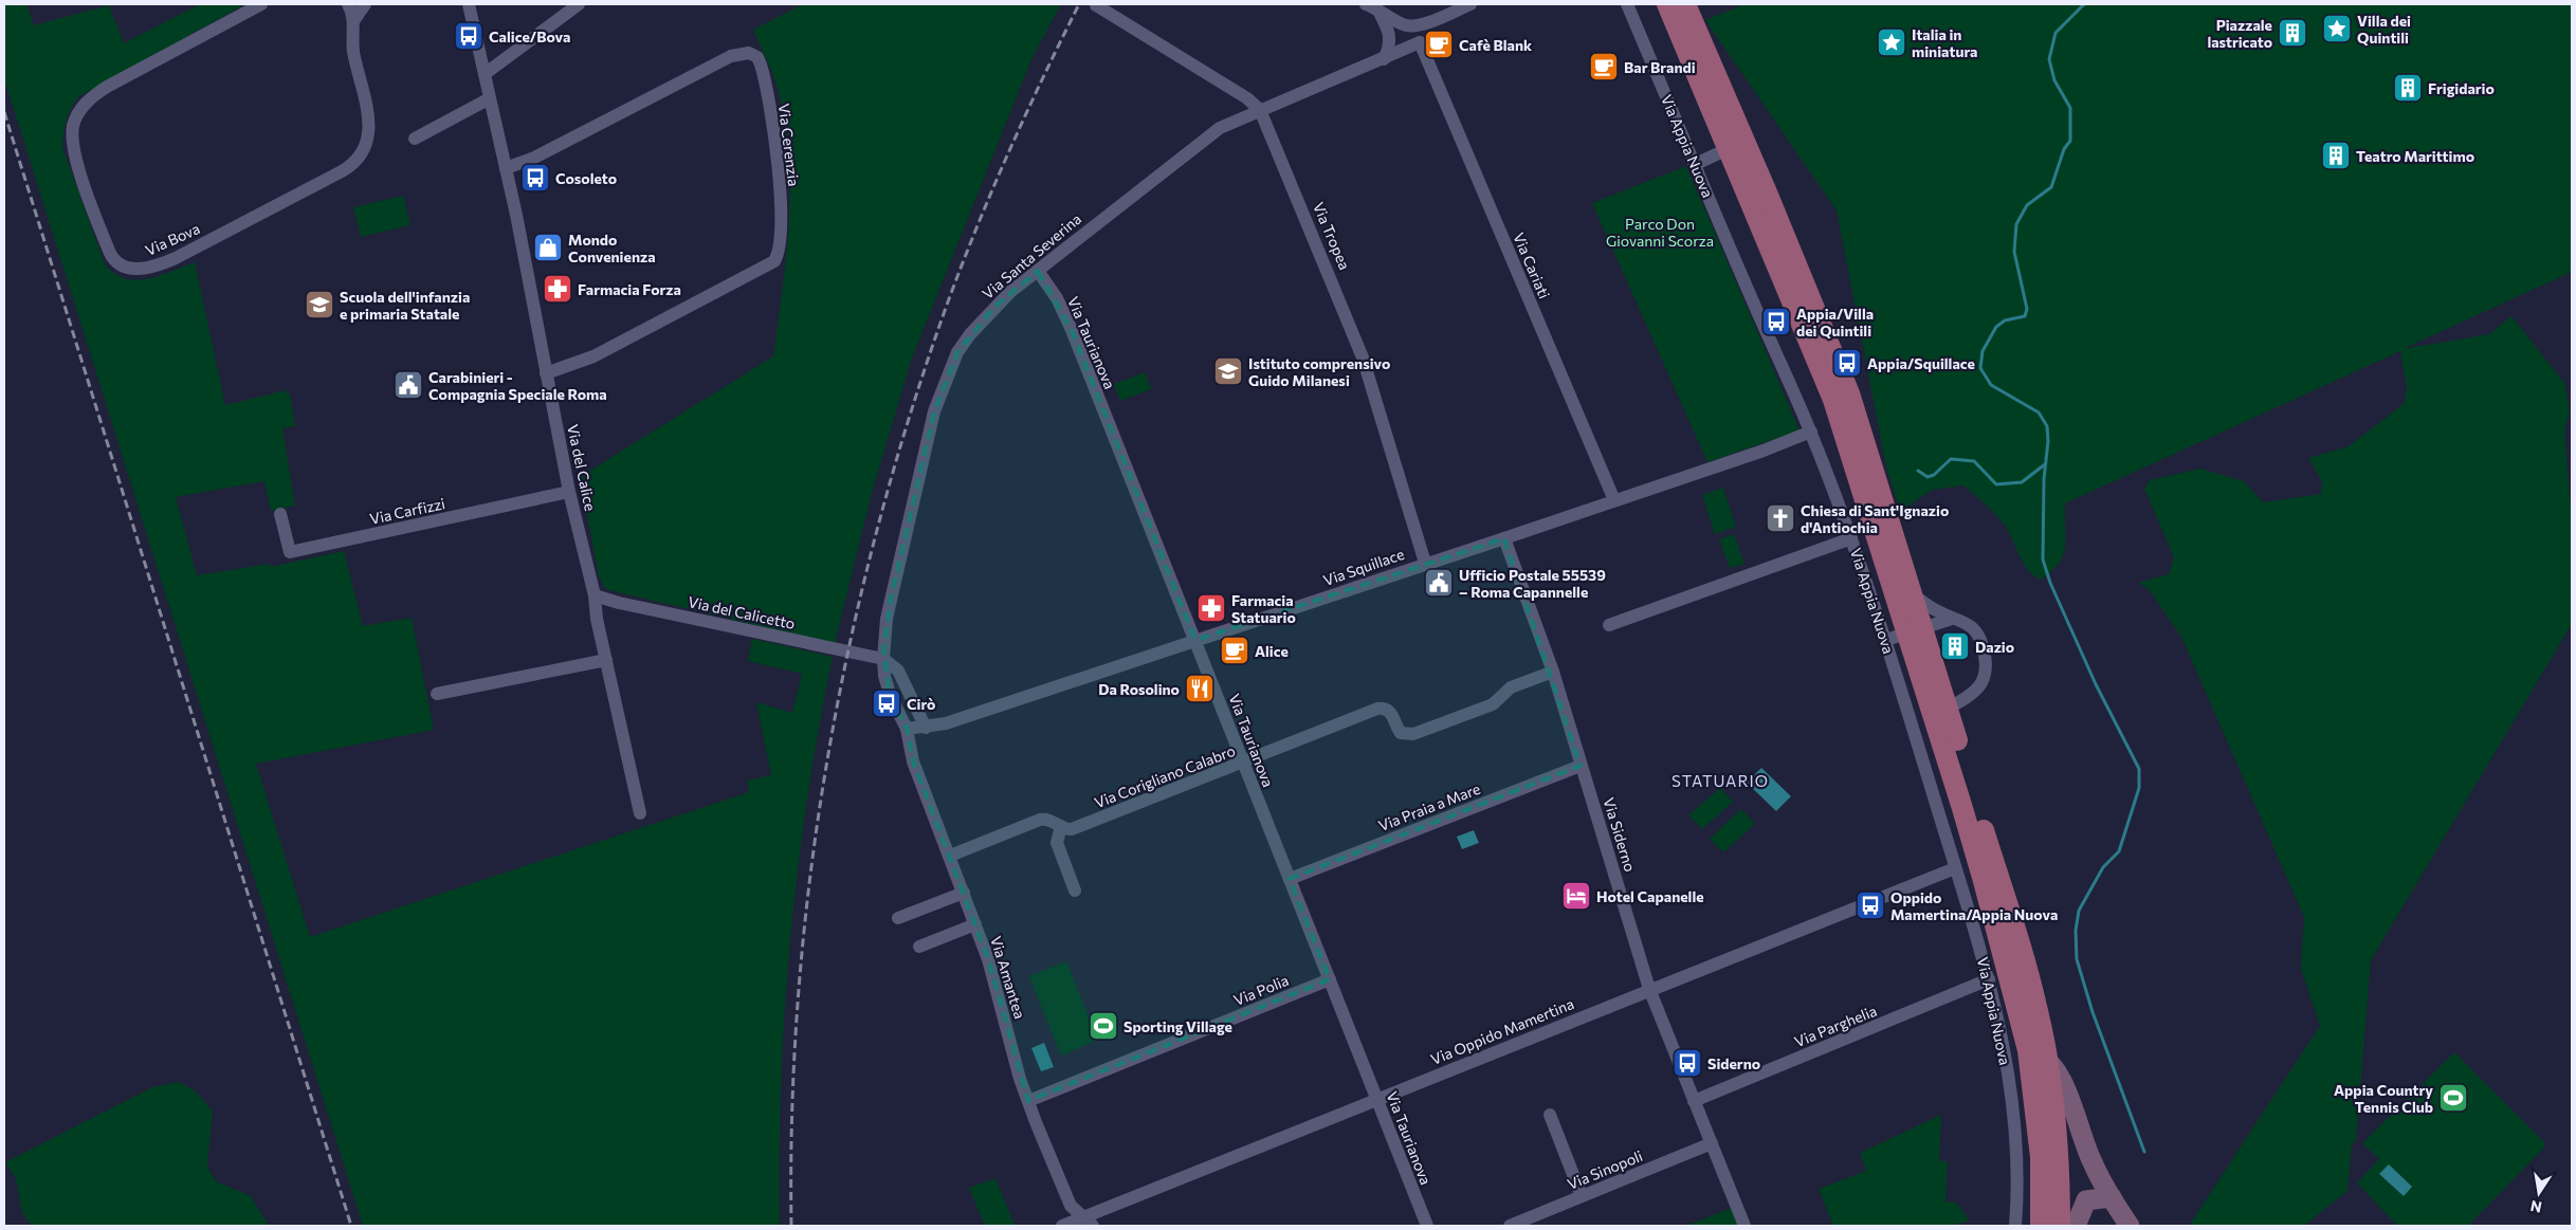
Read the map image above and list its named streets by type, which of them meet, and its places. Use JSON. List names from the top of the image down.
{
  "streets": {
    "main road": ["Via Appia Nuova"],
    "street": [
      "Via Cerenzia",
      "Via Tropea",
      "Via Bova",
      "Via Santa Severina",
      "Via Cariati",
      "Via Taurianova",
      "Via del Calice",
      "Via Carfizzi",
      "Via Squillace",
      "Via del Calicetto",
      "Via Corigliano Calabro",
      "Via Praia a Mare",
      "Via Siderno",
      "Via Amantea",
      "Via Polia",
      "Via Parghelia",
      "Via Oppido Mamertina",
      "Via Sinopoli"
    ]
  },
  "crossings": [
    ["Via Cerenzia", "Via del Calice"],
    ["Via Appia Nuova", "Via Squillace"],
    ["Via Appia Nuova", "Via Parghelia"],
    ["Via Appia Nuova", "Via Oppido Mamertina"],
    ["Via Tropea", "Via Santa Severina"],
    ["Via Tropea", "Via Squillace"],
    ["Via Santa Severina", "Via Cariati"],
    ["Via Santa Severina", "Via Taurianova"],
    ["Via Santa Severina", "Via Squillace"],
    ["Via Santa Severina", "Via del Calicetto"],
    ["Via Santa Severina", "Via Amantea"],
    ["Via Cariati", "Via Squillace"],
    ["Via Taurianova", "Via Squillace"],
    ["Via Taurianova", "Via Corigliano Calabro"],
    ["Via Taurianova", "Via Praia a Mare"],
    ["Via Taurianova", "Via Polia"],
    ["Via Taurianova", "Via Oppido Mamertina"],
    ["Via del Calice", "Via Carfizzi"],
    ["Via del Calice", "Via del Calicetto"],
    ["Via Squillace", "Via Siderno"],
    ["Via Squillace", "Via Amantea"],
    ["Via Corigliano Calabro", "Via Siderno"],
    ["Via Corigliano Calabro", "Via Amantea"],
    ["Via Praia a Mare", "Via Siderno"],
    ["Via Siderno", "Via Parghelia"],
    ["Via Siderno", "Via Oppido Mamertina"],
    ["Via Siderno", "Via Sinopoli"],
    ["Via Amantea", "Via Polia"],
    ["Via Amantea", "Via Oppido Mamertina"]
  ],
  "districts": ["STATUARIO"],
  "parks": ["Parco Don Giovanni Scorza"],
  "places": {
    "place": ["Villa dei Quintili", "Italia in miniatura"],
    "building": [
      "Piazzale lastricato",
      "Frigidario",
      "Teatro Marittimo",
      "Dazio"
    ],
    "bus stop": [
      "Calice/Bova",
      "Cosoleto",
      "Appia/Villa dei Quintili",
      "Appia/Squillace",
      "Cirò",
      "Oppido Mamertina/Appia Nuova",
      "Siderno"
    ],
    "cafe": ["Cafè Blank", "Bar Brandi", "Alice"],
    "shop": ["Mondo Convenienza"],
    "pharmacy": ["Farmacia Forza", "Farmacia Statuario"],
    "school or university": ["Scuola dell'infanzia e primaria Statale", "Istituto comprensivo Guido Milanesi"],
    "public building": ["Carabinieri - Compagnia Speciale Roma", "Ufficio Postale 55539 – Roma Capannelle"],
    "church": ["Chiesa di Sant'Ignazio d'Antiochia"],
    "restaurant": ["Da Rosolino"],
    "hotel": ["Hotel Capanelle"],
    "sports": ["Sporting Village", "Appia Country Tennis Club"]
  },
  "north": "bottom"
}
